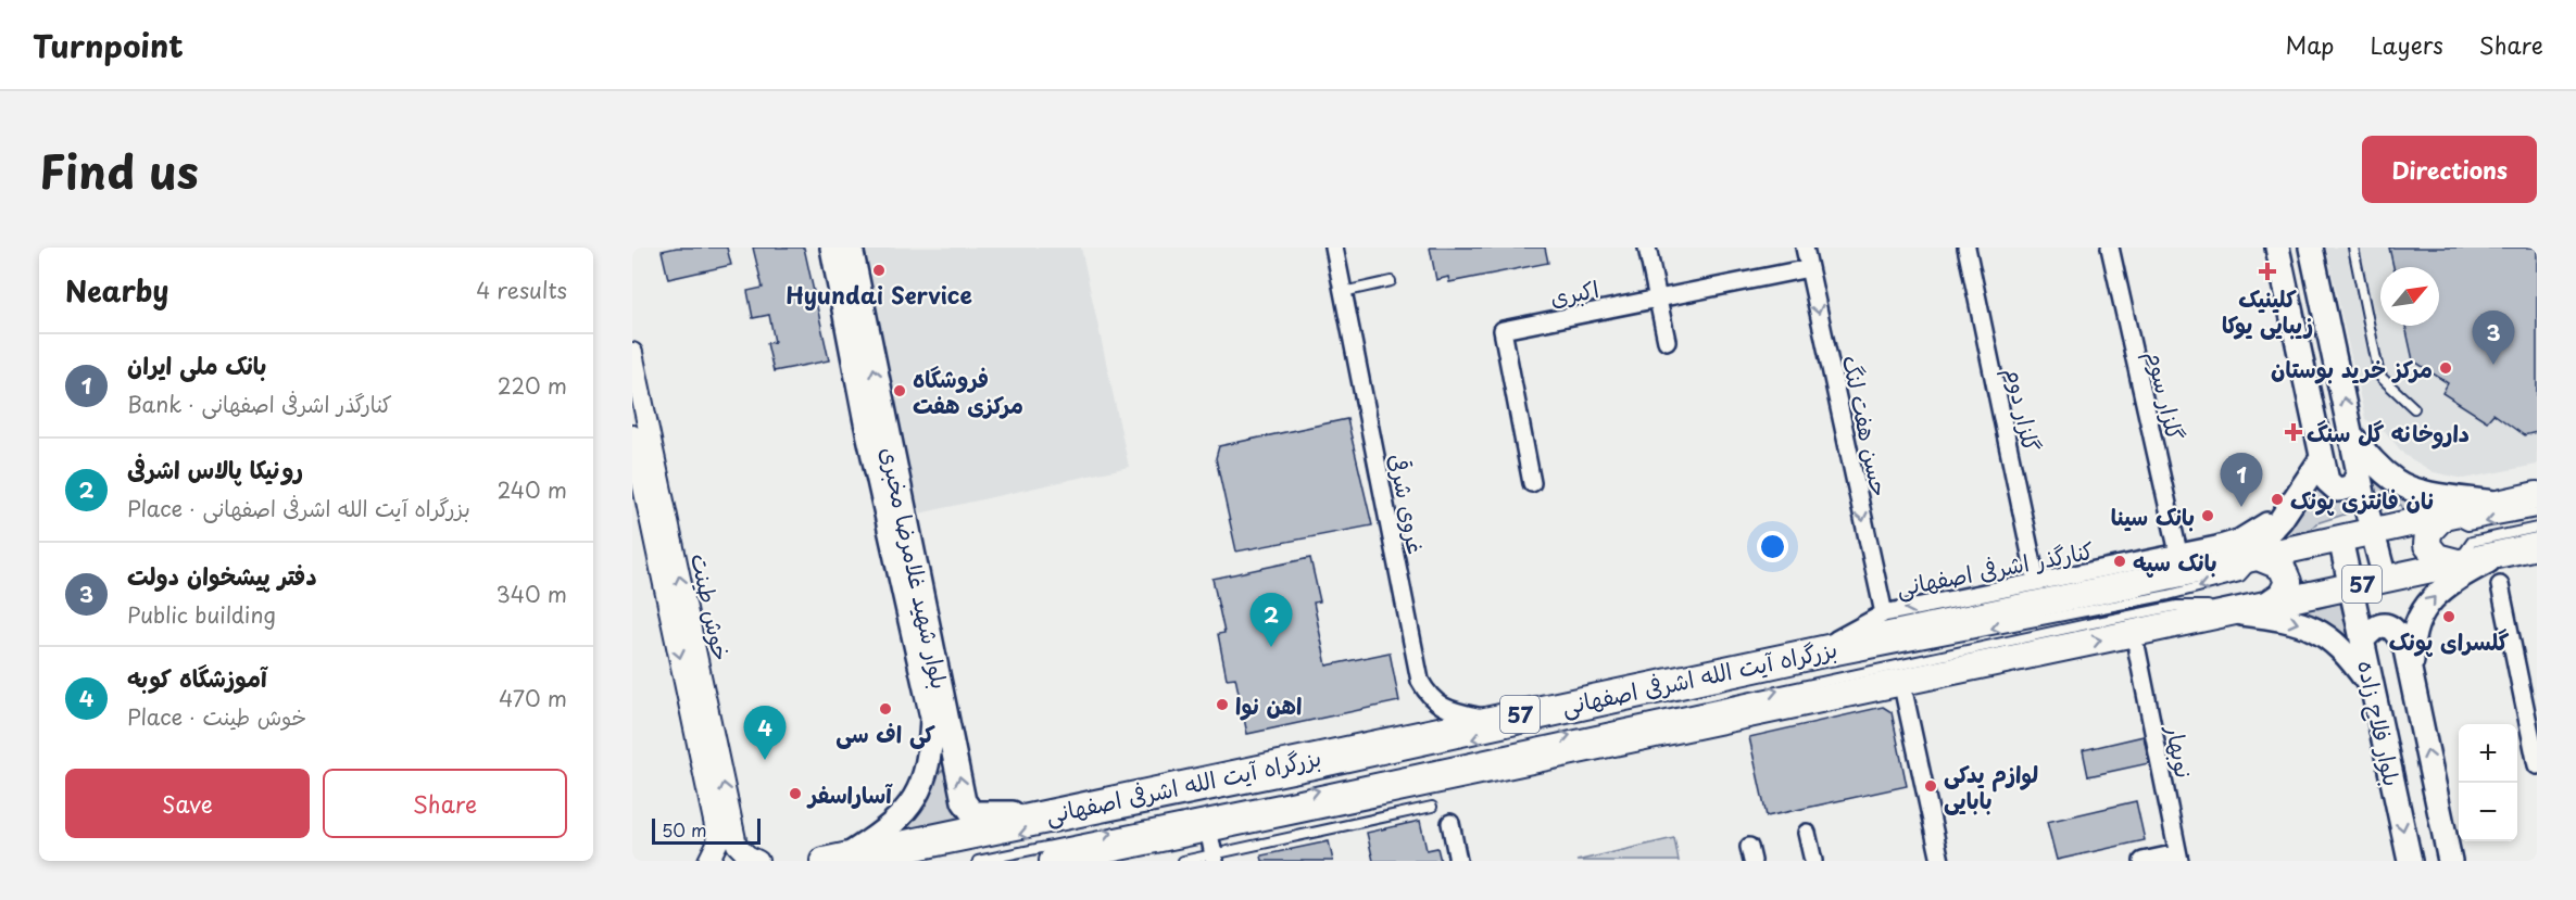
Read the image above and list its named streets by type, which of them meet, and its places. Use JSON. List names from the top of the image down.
{
  "streets": {
    "highway": ["57", "بزرگراه آیت الله اشرفی اصفهانی"],
    "main road": ["بلوار شهید غلامرضا مخبری", "بلوار فلاح زاده"],
    "street": [
      "اکبری",
      "گلزار سوم",
      "گلزار دوم",
      "حسن هفت لنگ",
      "غروی شرقی",
      "کنارگذر اشرفی اصفهانی",
      "خوش طینت",
      "نوبهار"
    ]
  },
  "crossings": [
    ["اکبری", "حسن هفت لنگ"],
    ["گلزار سوم", "کنارگذر اشرفی اصفهانی"],
    ["گلزار دوم", "کنارگذر اشرفی اصفهانی"],
    ["حسن هفت لنگ", "کنارگذر اشرفی اصفهانی"],
    ["غروی شرقی", "بزرگراه آیت الله اشرفی اصفهانی"],
    ["بلوار شهید غلامرضا مخبری", "بزرگراه آیت الله اشرفی اصفهانی"],
    ["کنارگذر اشرفی اصفهانی", "بزرگراه آیت الله اشرفی اصفهانی"],
    ["57", "بلوار فلاح زاده"],
    ["بزرگراه آیت الله اشرفی اصفهانی", "بلوار فلاح زاده"]
  ],
  "one_way": ["حسن هفت لنگ"],
  "places": {
    "other": [
      "Hyundai Service",
      "مرکز خرید بوستان",
      "فروشگاه مرکزی هفت",
      "نان فانتزی پونک",
      "بانک سینا",
      "بانک سپه",
      "گلسرای پونک",
      "اهن نوا",
      "کی اف سی",
      "لوازم یدکی بابایی",
      "آساراسفر"
    ],
    "health": ["کلینیک زیبایی یوکا", "داروخانه گل سنگ"]
  },
  "scale_bar": "50 m",
  "north": "top right",
  "page": {
    "header": "Turnpoint",
    "nav": ["Map", "Layers", "Share"],
    "title": "Find us",
    "buttons": [
      "Directions",
      ["Save", "Share"]
    ],
    "heading": ["Nearby", "4 results"],
    "pins": [
      "3",
      "1",
      "2",
      "4"
    ],
    "list": [
      {
        "mark": "1",
        "name": "بانک ملی ایران",
        "note": "Bank · کنارگذر اشرفی اصفهانی",
        "value": "220 m"
      },
      {
        "mark": "2",
        "name": "رونیکا پالاس اشرفی",
        "note": "Place · بزرگراه آیت الله اشرفی اصفهانی",
        "value": "240 m"
      },
      {
        "mark": "3",
        "name": "دفتر پیشخوان دولت",
        "note": "Public building",
        "value": "340 m"
      },
      {
        "mark": "4",
        "name": "آموزشگاه کوبه",
        "note": "Place · خوش طینت",
        "value": "470 m"
      }
    ],
    "map_buttons": ["+", "−"],
    "scale": "50 m"
  }
}
